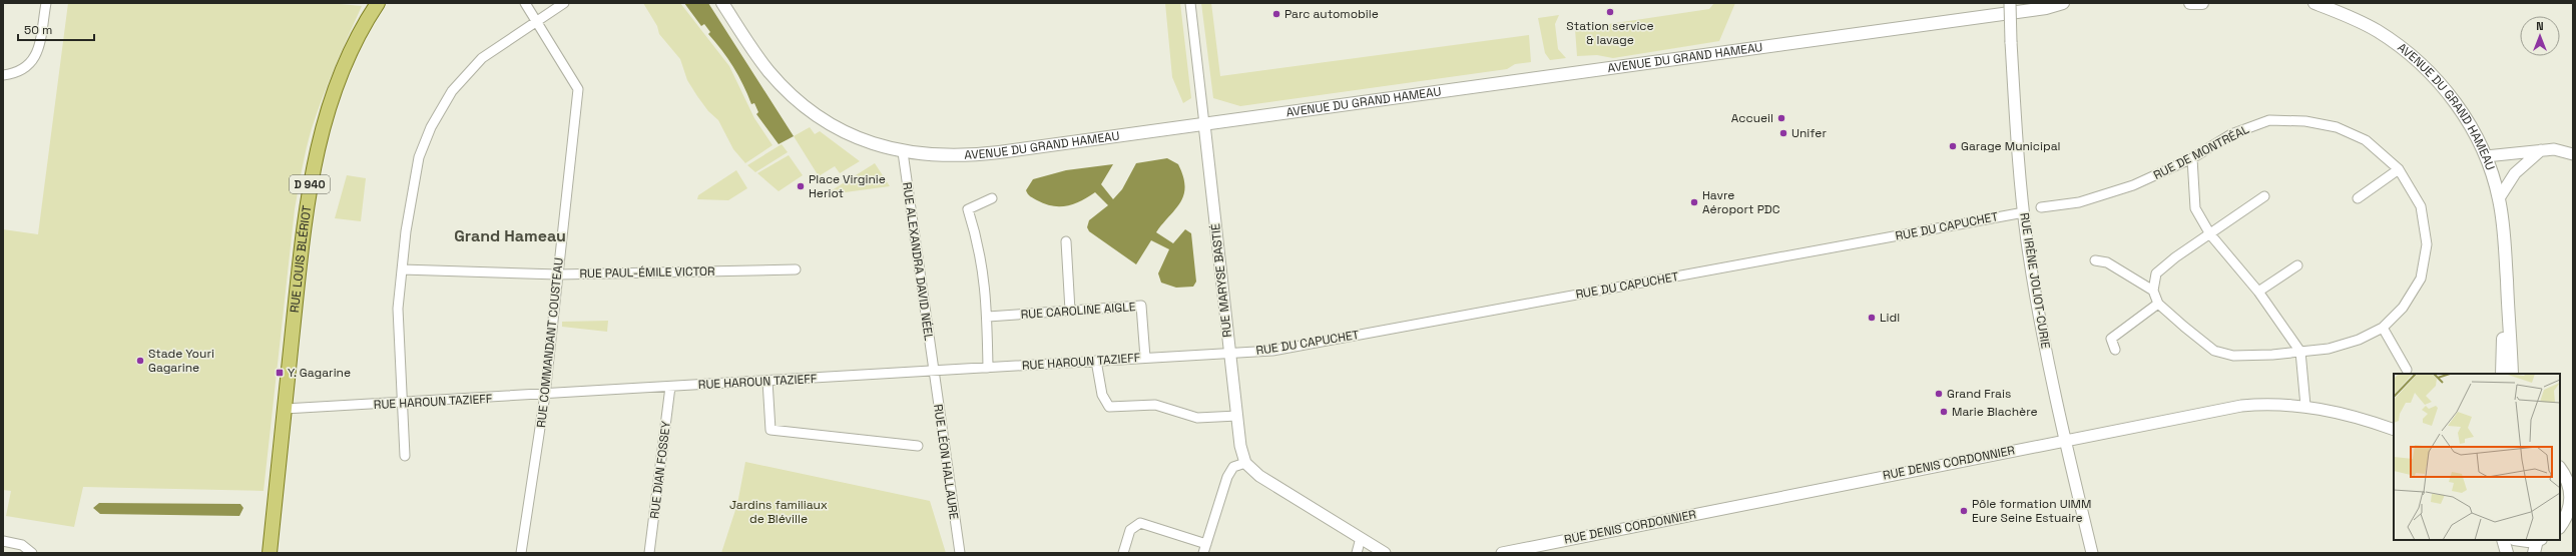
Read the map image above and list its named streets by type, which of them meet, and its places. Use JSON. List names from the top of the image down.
{
  "streets": {
    "main road": ["AVENUE DU GRAND HAMEAU", "D 940", "RUE LOUIS BLÉRIOT"],
    "street": [
      "RUE DE MONTRÉAL",
      "RUE DU CAPUCHET",
      "RUE ALEXANDRA DAVID NÉEL",
      "RUE PAUL-ÉMILE VICTOR",
      "RUE MARYSE BASTIÉ",
      "RUE IRÈNE JOLIOT-CURIE",
      "RUE CAROLINE AIGLE",
      "RUE COMMANDANT COUSTEAU",
      "RUE HAROUN TAZIEFF",
      "RUE LÉON HALLAURE",
      "RUE DENIS CORDONNIER",
      "RUE DIAN FOSSEY"
    ]
  },
  "crossings": [
    ["AVENUE DU GRAND HAMEAU", "RUE ALEXANDRA DAVID NÉEL"],
    ["AVENUE DU GRAND HAMEAU", "RUE MARYSE BASTIÉ"],
    ["D 940", "RUE LOUIS BLÉRIOT"],
    ["D 940", "RUE HAROUN TAZIEFF"],
    ["RUE DU CAPUCHET", "RUE MARYSE BASTIÉ"],
    ["RUE DU CAPUCHET", "RUE IRÈNE JOLIOT-CURIE"],
    ["RUE DU CAPUCHET", "RUE HAROUN TAZIEFF"],
    ["RUE LOUIS BLÉRIOT", "RUE HAROUN TAZIEFF"],
    ["RUE ALEXANDRA DAVID NÉEL", "RUE HAROUN TAZIEFF"],
    ["RUE ALEXANDRA DAVID NÉEL", "RUE LÉON HALLAURE"],
    ["RUE PAUL-ÉMILE VICTOR", "RUE COMMANDANT COUSTEAU"],
    ["RUE MARYSE BASTIÉ", "RUE HAROUN TAZIEFF"],
    ["RUE IRÈNE JOLIOT-CURIE", "RUE DENIS CORDONNIER"],
    ["RUE CAROLINE AIGLE", "RUE HAROUN TAZIEFF"],
    ["RUE COMMANDANT COUSTEAU", "RUE HAROUN TAZIEFF"],
    ["RUE HAROUN TAZIEFF", "RUE LÉON HALLAURE"],
    ["RUE HAROUN TAZIEFF", "RUE DIAN FOSSEY"]
  ],
  "districts": ["Grand Hameau"],
  "parks": ["Jardins familiaux de Bléville"],
  "places": {
    "other": [
      "Station service & lavage",
      "Parc automobile",
      "Accueil",
      "Unifer",
      "Garage Municipal",
      "Place Virginie Heriot",
      "Havre Aéroport PDC",
      "Lidl",
      "Stade Youri Gagarine",
      "Grand Frais",
      "Marie Blachère",
      "Pôle formation UIMM Eure Seine Estuaire"
    ],
    "transit": ["Y. Gagarine"]
  },
  "scale_bar": "50 m",
  "north": "top"
}
